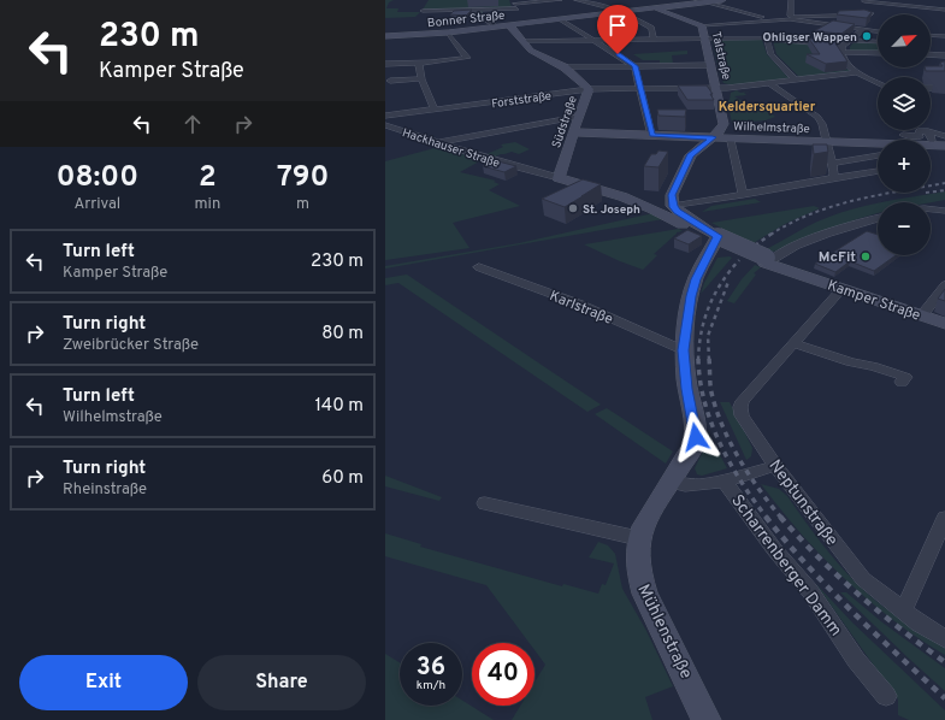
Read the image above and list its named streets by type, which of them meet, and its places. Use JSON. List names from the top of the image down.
{
  "streets": {
    "main road": [
      "Bonner Straße",
      "Talstraße",
      "Südstraße",
      "Wilhelmstraße",
      "Hackhauser Straße",
      "Kamper Straße",
      "Mühlenstraße"
    ],
    "street": [
      "Forststraße",
      "Karlstraße",
      "Neptunstraße",
      "Scharrenberger Damm"
    ]
  },
  "crossings": [
    ["Bonner Straße", "Talstraße"],
    ["Bonner Straße", "Südstraße"],
    ["Talstraße", "Forststraße"],
    ["Talstraße", "Wilhelmstraße"],
    ["Forststraße", "Südstraße"],
    ["Südstraße", "Wilhelmstraße"],
    ["Südstraße", "Hackhauser Straße"],
    ["Hackhauser Straße", "Kamper Straße"],
    ["Kamper Straße", "Neptunstraße"],
    ["Kamper Straße", "Mühlenstraße"],
    ["Karlstraße", "Mühlenstraße"],
    ["Neptunstraße", "Scharrenberger Damm"],
    ["Scharrenberger Damm", "Mühlenstraße"]
  ],
  "districts": ["Keldersquartier"],
  "places": ["Ohligser Wappen", "St. Joseph", "McFit"],
  "north": "top right",
  "page": {
    "turn": ["230 m", "Kamper Straße"],
    "map_buttons": ["+", "−"],
    "eta": [
      "08:00",
      "Arrival",
      "2",
      "min",
      "790",
      "m"
    ],
    "list": [
      {
        "name": "Turn left",
        "note": "Kamper Straße",
        "value": "230 m"
      },
      {
        "name": "Turn right",
        "note": "Zweibrücker Straße",
        "value": "80 m"
      },
      {
        "name": "Turn left",
        "note": "Wilhelmstraße",
        "value": "140 m"
      },
      {
        "name": "Turn right",
        "note": "Rheinstraße",
        "value": "60 m"
      }
    ],
    "speed": "36 km/h",
    "limit": "40",
    "buttons": ["Exit", "Share"]
  }
}
